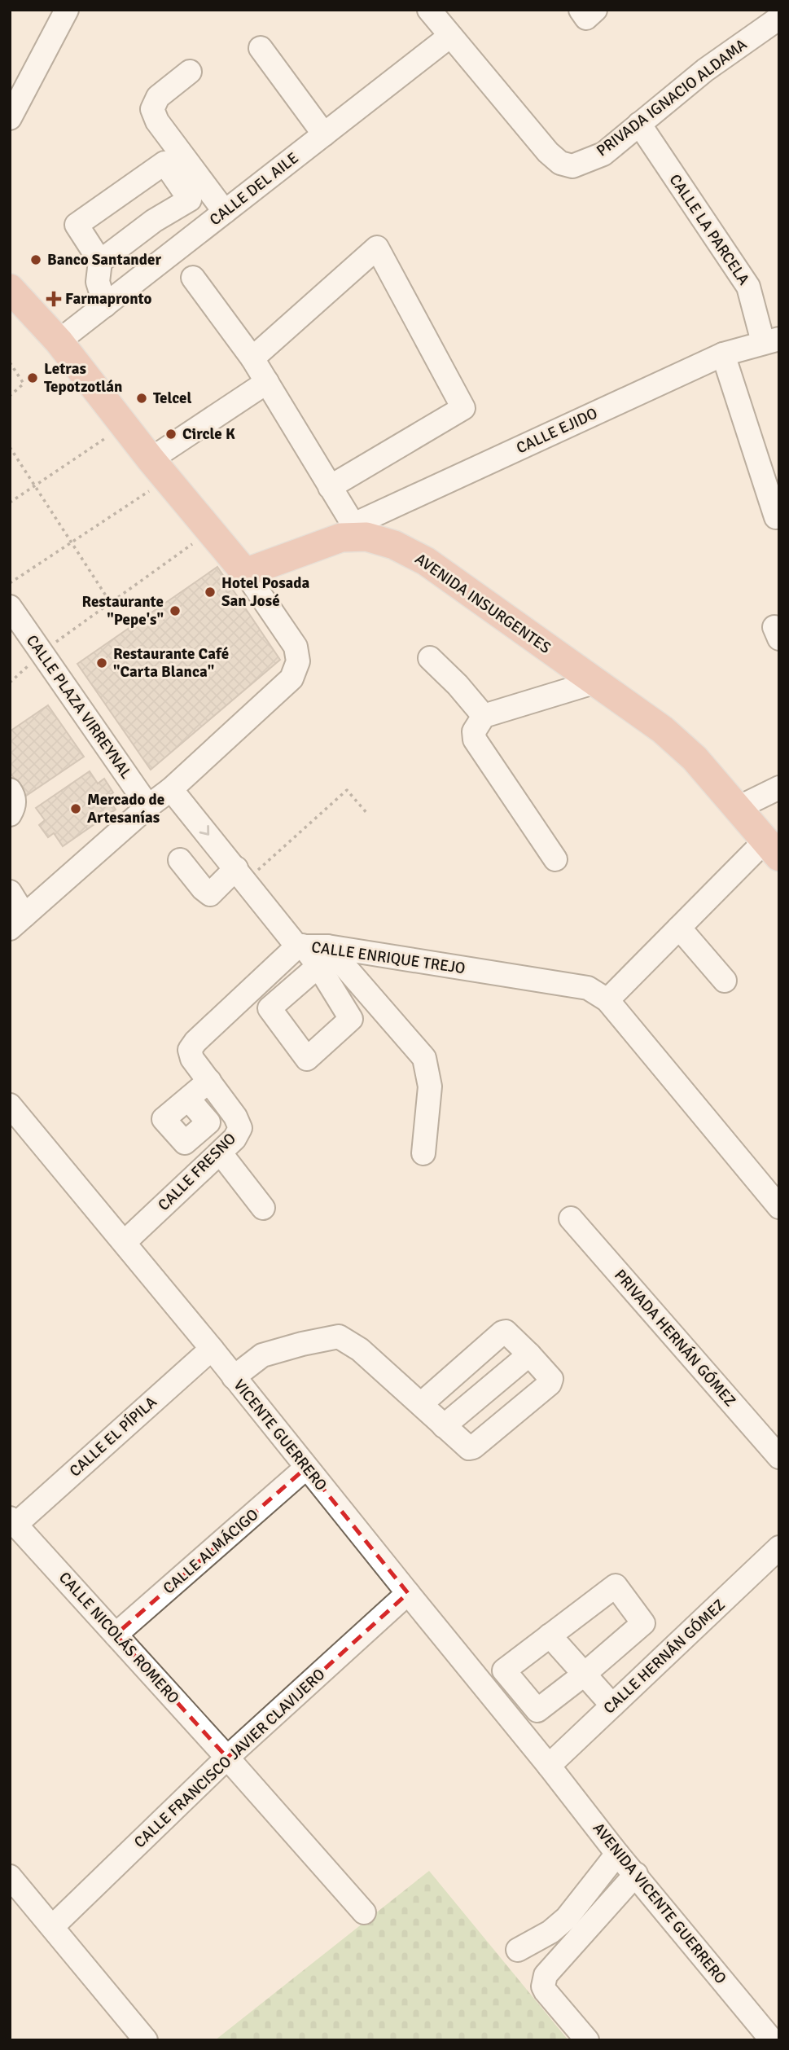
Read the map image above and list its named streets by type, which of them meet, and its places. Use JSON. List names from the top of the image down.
{
  "streets": {
    "main road": ["AVENIDA INSURGENTES"],
    "street": [
      "PRIVADA IGNACIO ALDAMA",
      "CALLE DEL AILE",
      "CALLE LA PARCELA",
      "CALLE EJIDO",
      "CALLE PLAZA VIRREYNAL",
      "CALLE ENRIQUE TREJO",
      "CALLE FRESNO",
      "PRIVADA HERNÁN GÓMEZ",
      "VICENTE GUERRERO",
      "CALLE EL PÍPILA",
      "CALLE ALMÁCIGO",
      "CALLE NICOLÁS ROMERO",
      "CALLE HERNÁN GÓMEZ",
      "CALLE FRANCISCO JAVIER CLAVIJERO",
      "AVENIDA VICENTE GUERRERO"
    ]
  },
  "crossings": [
    ["PRIVADA IGNACIO ALDAMA", "CALLE DEL AILE"],
    ["PRIVADA IGNACIO ALDAMA", "CALLE LA PARCELA"],
    ["CALLE LA PARCELA", "CALLE EJIDO"],
    ["CALLE EJIDO", "AVENIDA INSURGENTES"],
    ["CALLE ENRIQUE TREJO", "CALLE FRESNO"],
    ["CALLE FRESNO", "VICENTE GUERRERO"],
    ["VICENTE GUERRERO", "CALLE EL PÍPILA"],
    ["VICENTE GUERRERO", "CALLE ALMÁCIGO"],
    ["VICENTE GUERRERO", "CALLE HERNÁN GÓMEZ"],
    ["VICENTE GUERRERO", "CALLE FRANCISCO JAVIER CLAVIJERO"],
    ["VICENTE GUERRERO", "AVENIDA VICENTE GUERRERO"],
    ["CALLE EL PÍPILA", "CALLE NICOLÁS ROMERO"],
    ["CALLE ALMÁCIGO", "CALLE NICOLÁS ROMERO"],
    ["CALLE NICOLÁS ROMERO", "CALLE FRANCISCO JAVIER CLAVIJERO"],
    ["CALLE HERNÁN GÓMEZ", "AVENIDA VICENTE GUERRERO"]
  ],
  "places": {
    "other": [
      "Banco Santander",
      "Letras Tepotzotlán",
      "Telcel",
      "Circle K",
      "Hotel Posada San José",
      "Restaurante \"Pepe's\"",
      "Restaurante Café \"Carta Blanca\"",
      "Mercado de Artesanías"
    ],
    "health": ["Farmapronto"]
  }
}
